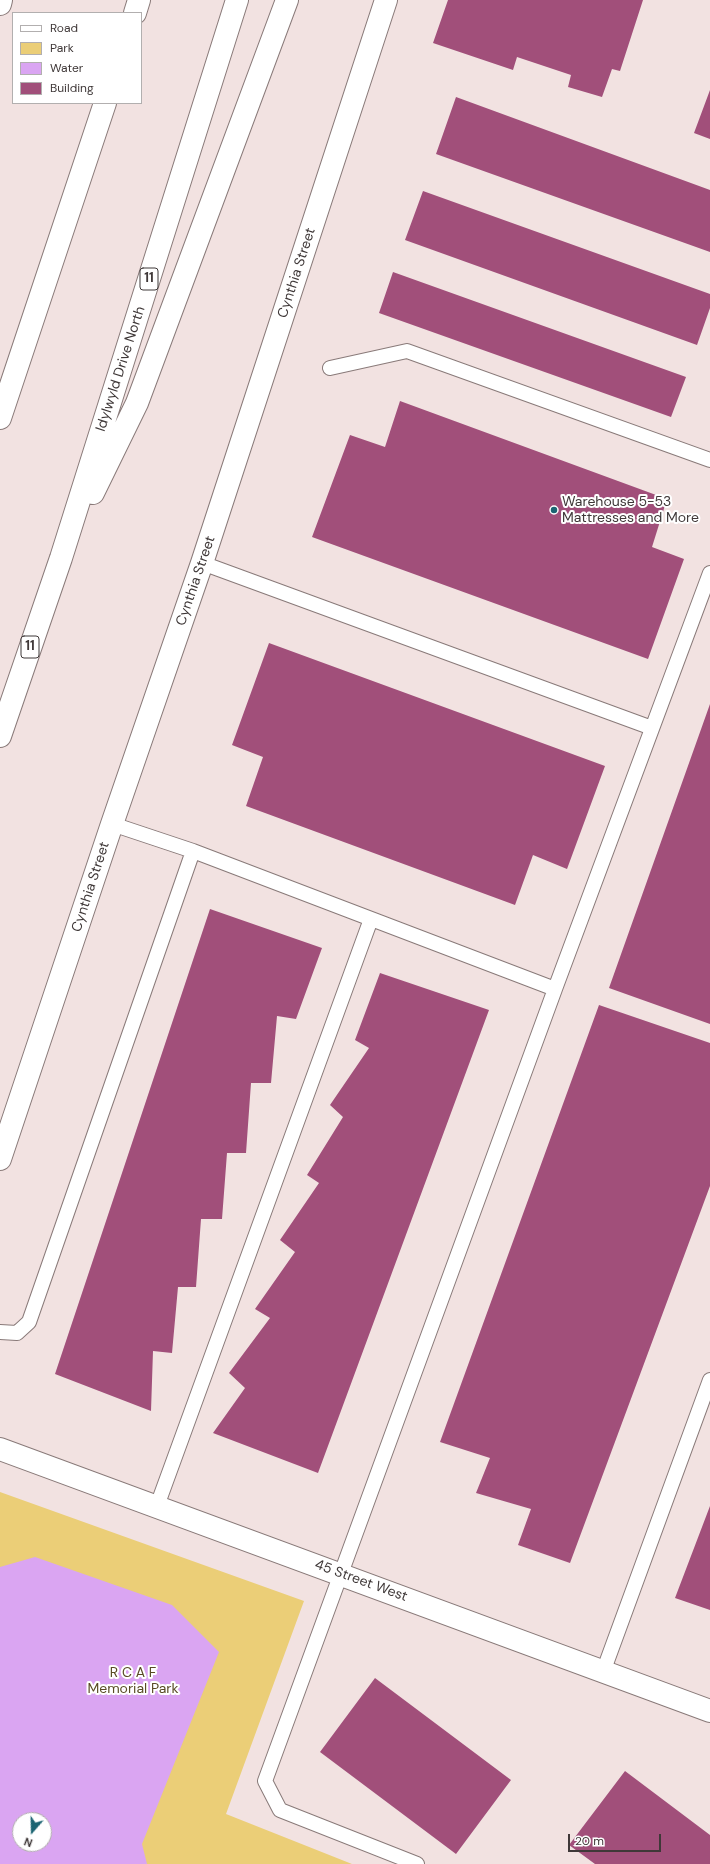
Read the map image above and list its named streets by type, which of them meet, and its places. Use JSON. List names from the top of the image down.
{
  "streets": {
    "main road": [
      "Cynthia Street",
      "11",
      "Idylwyld Drive North",
      "45 Street West"
    ]
  },
  "parks": ["R C A F Memorial Park"],
  "places": ["Warehouse 5-53 Mattresses and More"],
  "legend": [
    "Road",
    "Park",
    "Water",
    "Building"
  ],
  "scale_bar": "20 m",
  "north": "bottom"
}
